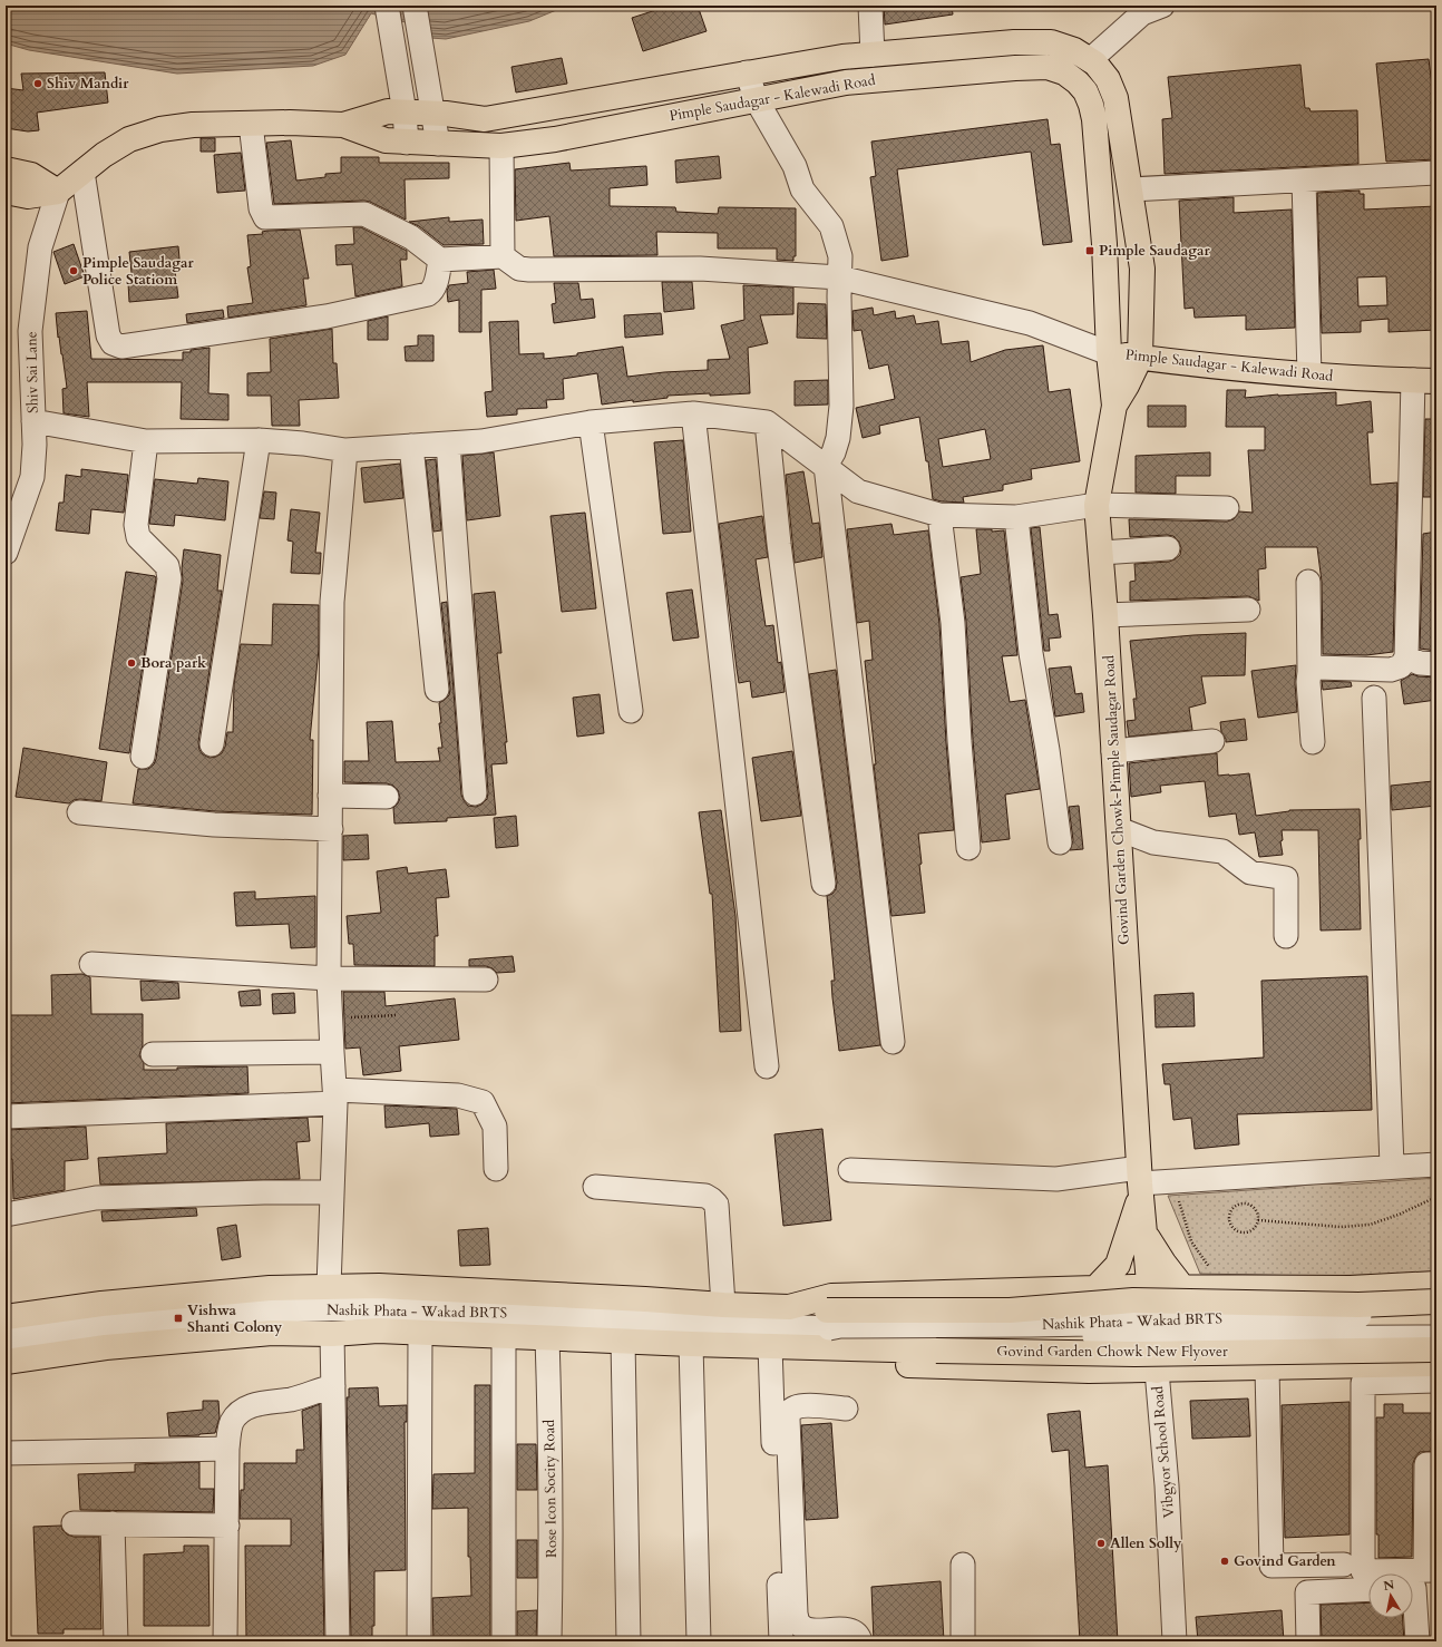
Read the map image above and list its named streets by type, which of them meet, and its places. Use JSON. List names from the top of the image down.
{
  "streets": {
    "main road": ["Pimple Saudagar - Kalewadi Road", "Govind Garden Chowk-Pimple Saudagar Road", "Govind Garden Chowk New Flyover"],
    "street": [
      "Shiv Sai Lane",
      "Nashik Phata - Wakad BRTS",
      "Vibgyor School Road",
      "Rose Icon Socity Road"
    ]
  },
  "crossings": [
    ["Pimple Saudagar - Kalewadi Road", "Shiv Sai Lane"],
    ["Govind Garden Chowk-Pimple Saudagar Road", "Vibgyor School Road"],
    ["Nashik Phata - Wakad BRTS", "Govind Garden Chowk New Flyover"],
    ["Govind Garden Chowk New Flyover", "Rose Icon Socity Road"]
  ],
  "places": {
    "other": [
      "Shiv Mandir",
      "Pimple Saudagar Police Statiom",
      "Bora park",
      "Allen Solly",
      "Govind Garden"
    ],
    "transit": ["Pimple Saudagar", "Vishwa Shanti Colony"]
  },
  "north": "top"
}
